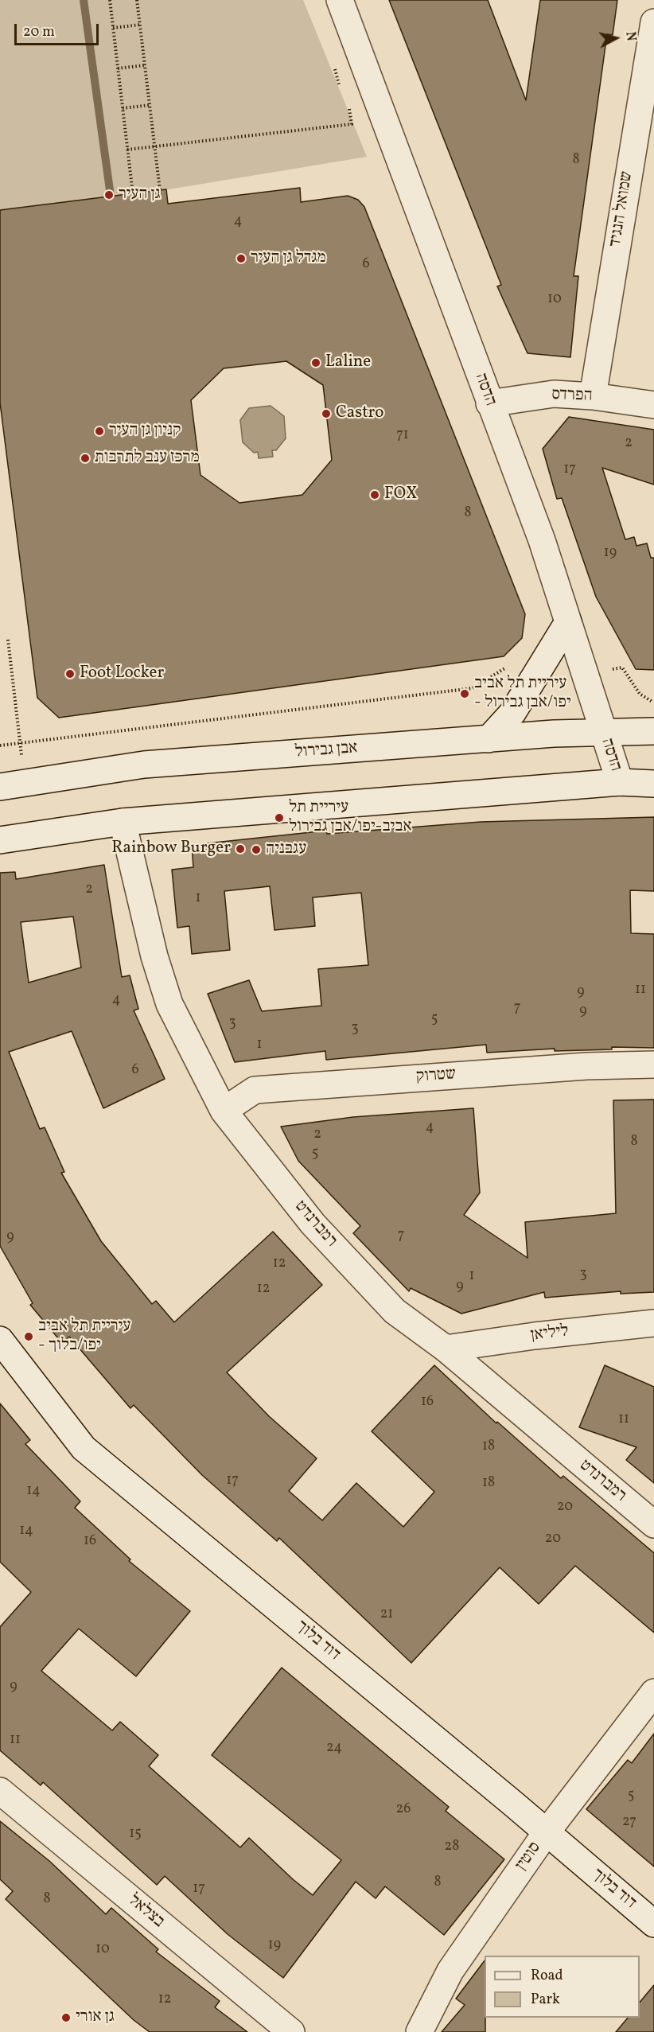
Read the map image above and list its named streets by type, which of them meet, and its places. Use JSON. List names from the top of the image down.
{
  "streets": {
    "street": [
      "שמואל הנגיד",
      "הדסה",
      "הפרדס",
      "אבן גבירול",
      "שטרוק",
      "רמברנדט",
      "ליליאן",
      "דוד בלוך",
      "סוטין",
      "בצלאל"
    ]
  },
  "crossings": [
    ["שמואל הנגיד", "הפרדס"],
    ["הדסה", "הפרדס"],
    ["הדסה", "אבן גבירול"],
    ["שטרוק", "רמברנדט"],
    ["רמברנדט", "ליליאן"],
    ["דוד בלוך", "סוטין"]
  ],
  "places": [
    "גן העיר",
    "מגדל גן העיר",
    "Laline",
    "Castro",
    "קניון גן העיר",
    "מרכז ענב לתרבות",
    "FOX",
    "Foot Locker",
    "עיריית תל אביב - יפו/אבן גבירול",
    "עיריית תל אביב-יפו/אבן גבירול",
    "Rainbow Burger",
    "עגבניה",
    "עיריית תל אביב - יפו/בלוך",
    "גן אורי"
  ],
  "house_numbers": [
    "8",
    "4",
    "6",
    "10",
    "71",
    "2",
    "17",
    "8",
    "19",
    "2",
    "1",
    "11",
    "9",
    "4",
    "7",
    "9",
    "5",
    "3",
    "3",
    "1",
    "6",
    "4",
    "2",
    "8",
    "5",
    "7",
    "9",
    "12",
    "3",
    "1",
    "9",
    "12",
    "16",
    "11",
    "18",
    "17",
    "18",
    "14",
    "20",
    "14",
    "20",
    "16",
    "21",
    "9",
    "11",
    "24",
    "5",
    "26",
    "27",
    "15",
    "28",
    "8",
    "17",
    "8",
    "19",
    "10",
    "12"
  ],
  "legend": ["Road", "Park"],
  "scale_bar": "20 m",
  "north": "right"
}
